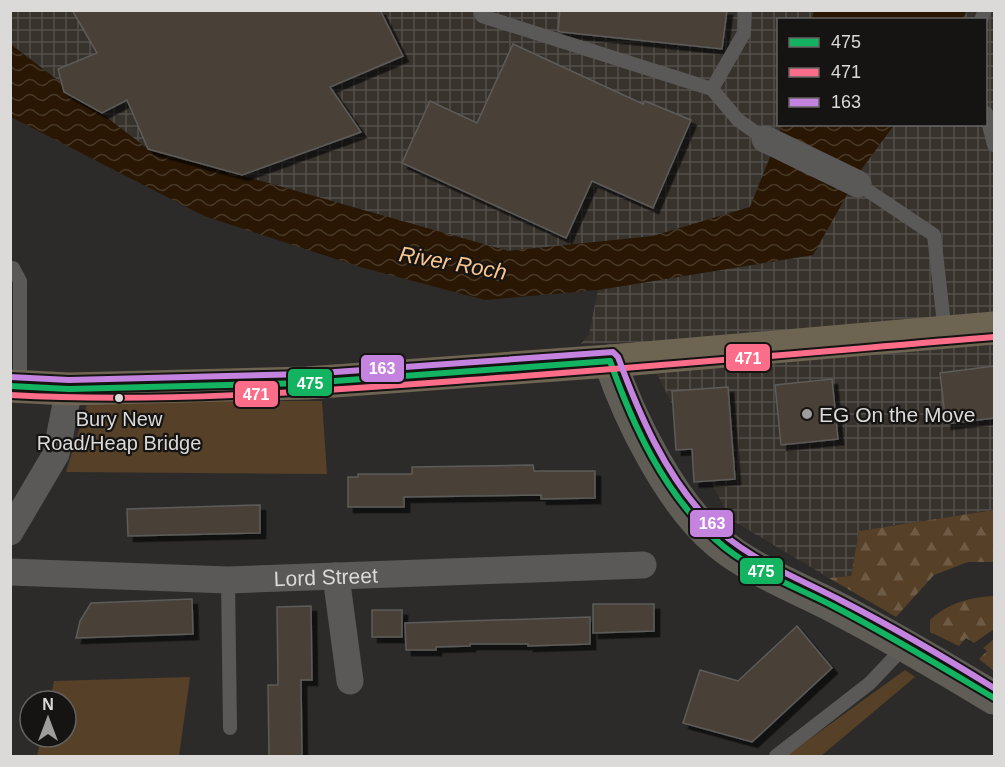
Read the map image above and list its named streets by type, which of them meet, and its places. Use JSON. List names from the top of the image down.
{
  "streets": {
    "street": ["Lord Street"]
  },
  "water": ["River Roch"],
  "places": ["Bury New Road/Heap Bridge", "EG On the Move"],
  "lines": ["transit line 471", "transit line 163", "transit line 475"],
  "legend": ["475", "471", "163"],
  "north": "top"
}
